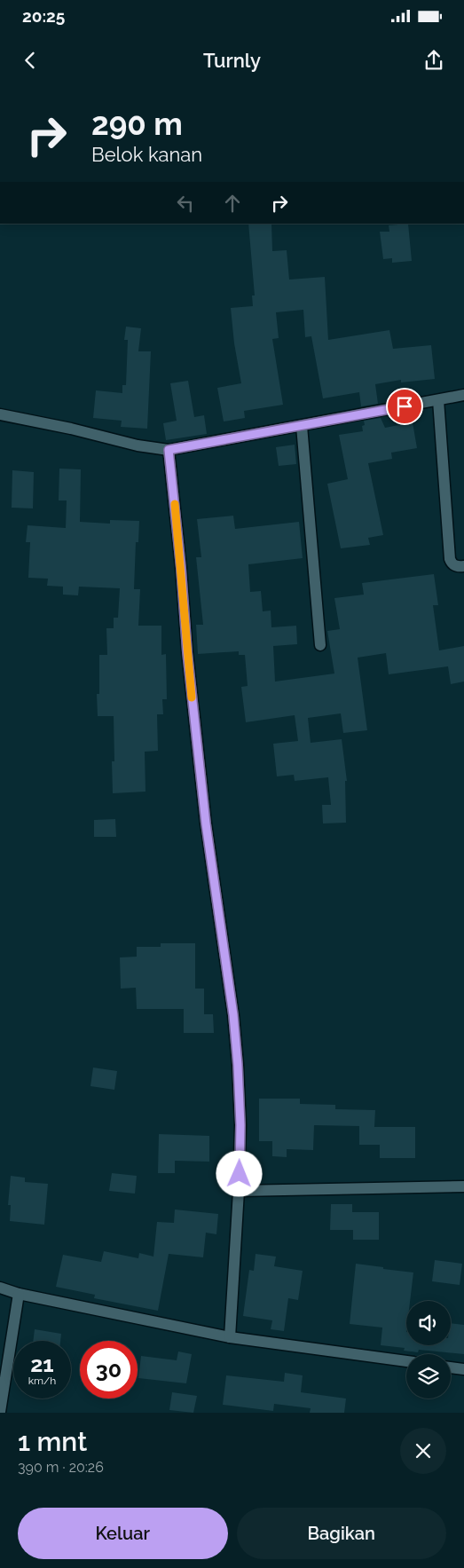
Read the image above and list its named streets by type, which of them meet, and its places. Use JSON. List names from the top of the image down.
{
  "page": {
    "status": "20:25",
    "header": "Turnly",
    "turn": ["290 m", "Belok kanan"],
    "speed": "21 km/h",
    "limit": "30",
    "heading": ["1 mnt", "390 m · 20:26"],
    "buttons": ["Keluar", "Bagikan"]
  }
}
